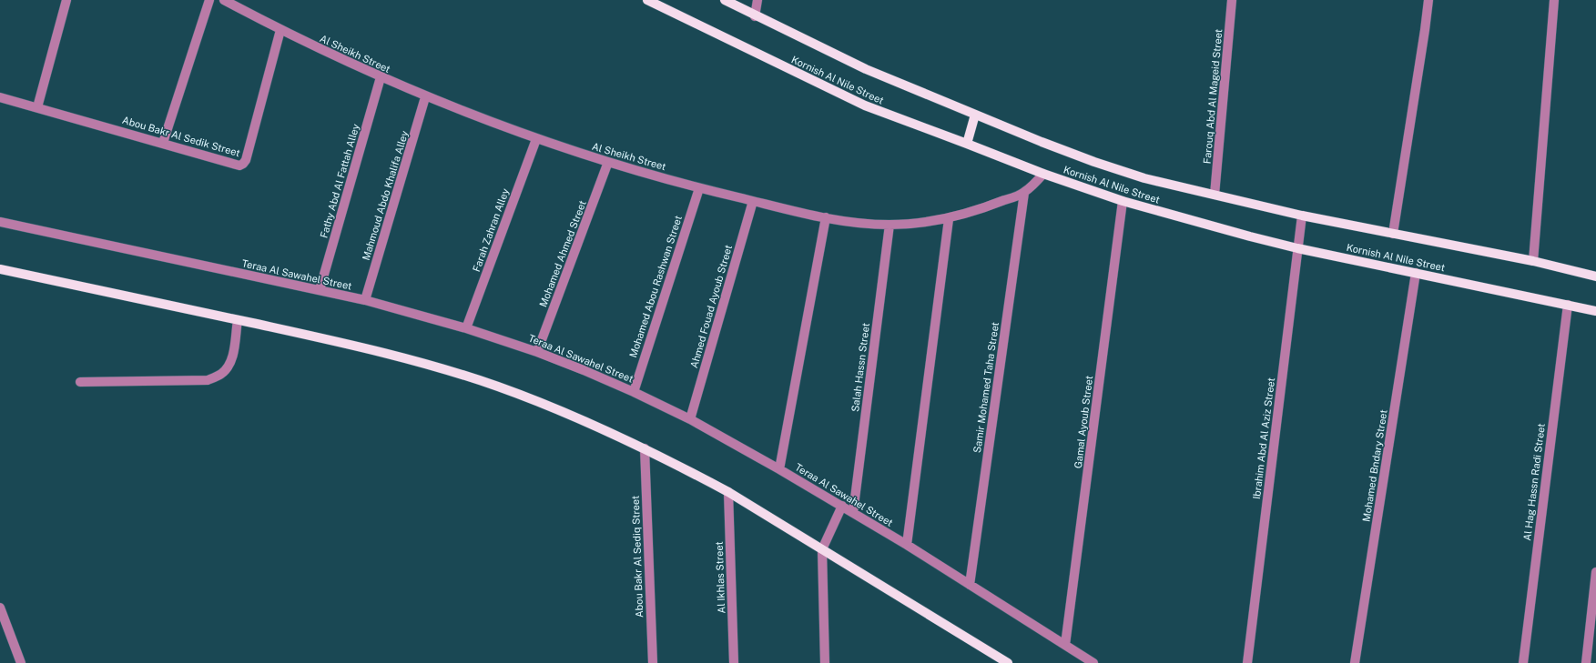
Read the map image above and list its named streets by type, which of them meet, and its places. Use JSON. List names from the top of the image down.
{
  "streets": {
    "main road": ["Kornish Al Nile Street"],
    "street": [
      "Al Sheikh Street",
      "Farouq Abd Al Mageid Street",
      "Abou Bakr Al Sedik Street",
      "Fathy Abd Al Fattah Alley",
      "Mahmoud Abdo Khalifa Alley",
      "Farah Zahran Alley",
      "Mohamed Ahmed Street",
      "Teraa Al Sawahel Street",
      "Mohamed Abou Rashwan Street",
      "Ahmed Fouad Ayoub Street",
      "Salah Hassn Street",
      "Samir Mohamed Taha Street",
      "Gamal Ayoub Street",
      "Ibrahim Abd Al Aziz Street",
      "Mohamed Bndary Street",
      "Al Hag Hassn Radi Street",
      "Abou Bakr Al Sediq Street",
      "Al Ikhlas Street"
    ]
  },
  "crossings": [
    ["Al Sheikh Street", "Kornish Al Nile Street"],
    ["Al Sheikh Street", "Abou Bakr Al Sedik Street"],
    ["Al Sheikh Street", "Fathy Abd Al Fattah Alley"],
    ["Al Sheikh Street", "Mahmoud Abdo Khalifa Alley"],
    ["Al Sheikh Street", "Farah Zahran Alley"],
    ["Al Sheikh Street", "Mohamed Ahmed Street"],
    ["Al Sheikh Street", "Mohamed Abou Rashwan Street"],
    ["Al Sheikh Street", "Ahmed Fouad Ayoub Street"],
    ["Al Sheikh Street", "Salah Hassn Street"],
    ["Al Sheikh Street", "Samir Mohamed Taha Street"],
    ["Kornish Al Nile Street", "Farouq Abd Al Mageid Street"],
    ["Kornish Al Nile Street", "Gamal Ayoub Street"],
    ["Kornish Al Nile Street", "Ibrahim Abd Al Aziz Street"],
    ["Kornish Al Nile Street", "Mohamed Bndary Street"],
    ["Kornish Al Nile Street", "Al Hag Hassn Radi Street"],
    ["Fathy Abd Al Fattah Alley", "Teraa Al Sawahel Street"],
    ["Mahmoud Abdo Khalifa Alley", "Teraa Al Sawahel Street"],
    ["Farah Zahran Alley", "Teraa Al Sawahel Street"],
    ["Mohamed Ahmed Street", "Teraa Al Sawahel Street"],
    ["Teraa Al Sawahel Street", "Mohamed Abou Rashwan Street"],
    ["Teraa Al Sawahel Street", "Ahmed Fouad Ayoub Street"],
    ["Teraa Al Sawahel Street", "Salah Hassn Street"],
    ["Teraa Al Sawahel Street", "Samir Mohamed Taha Street"],
    ["Teraa Al Sawahel Street", "Gamal Ayoub Street"]
  ]
}
